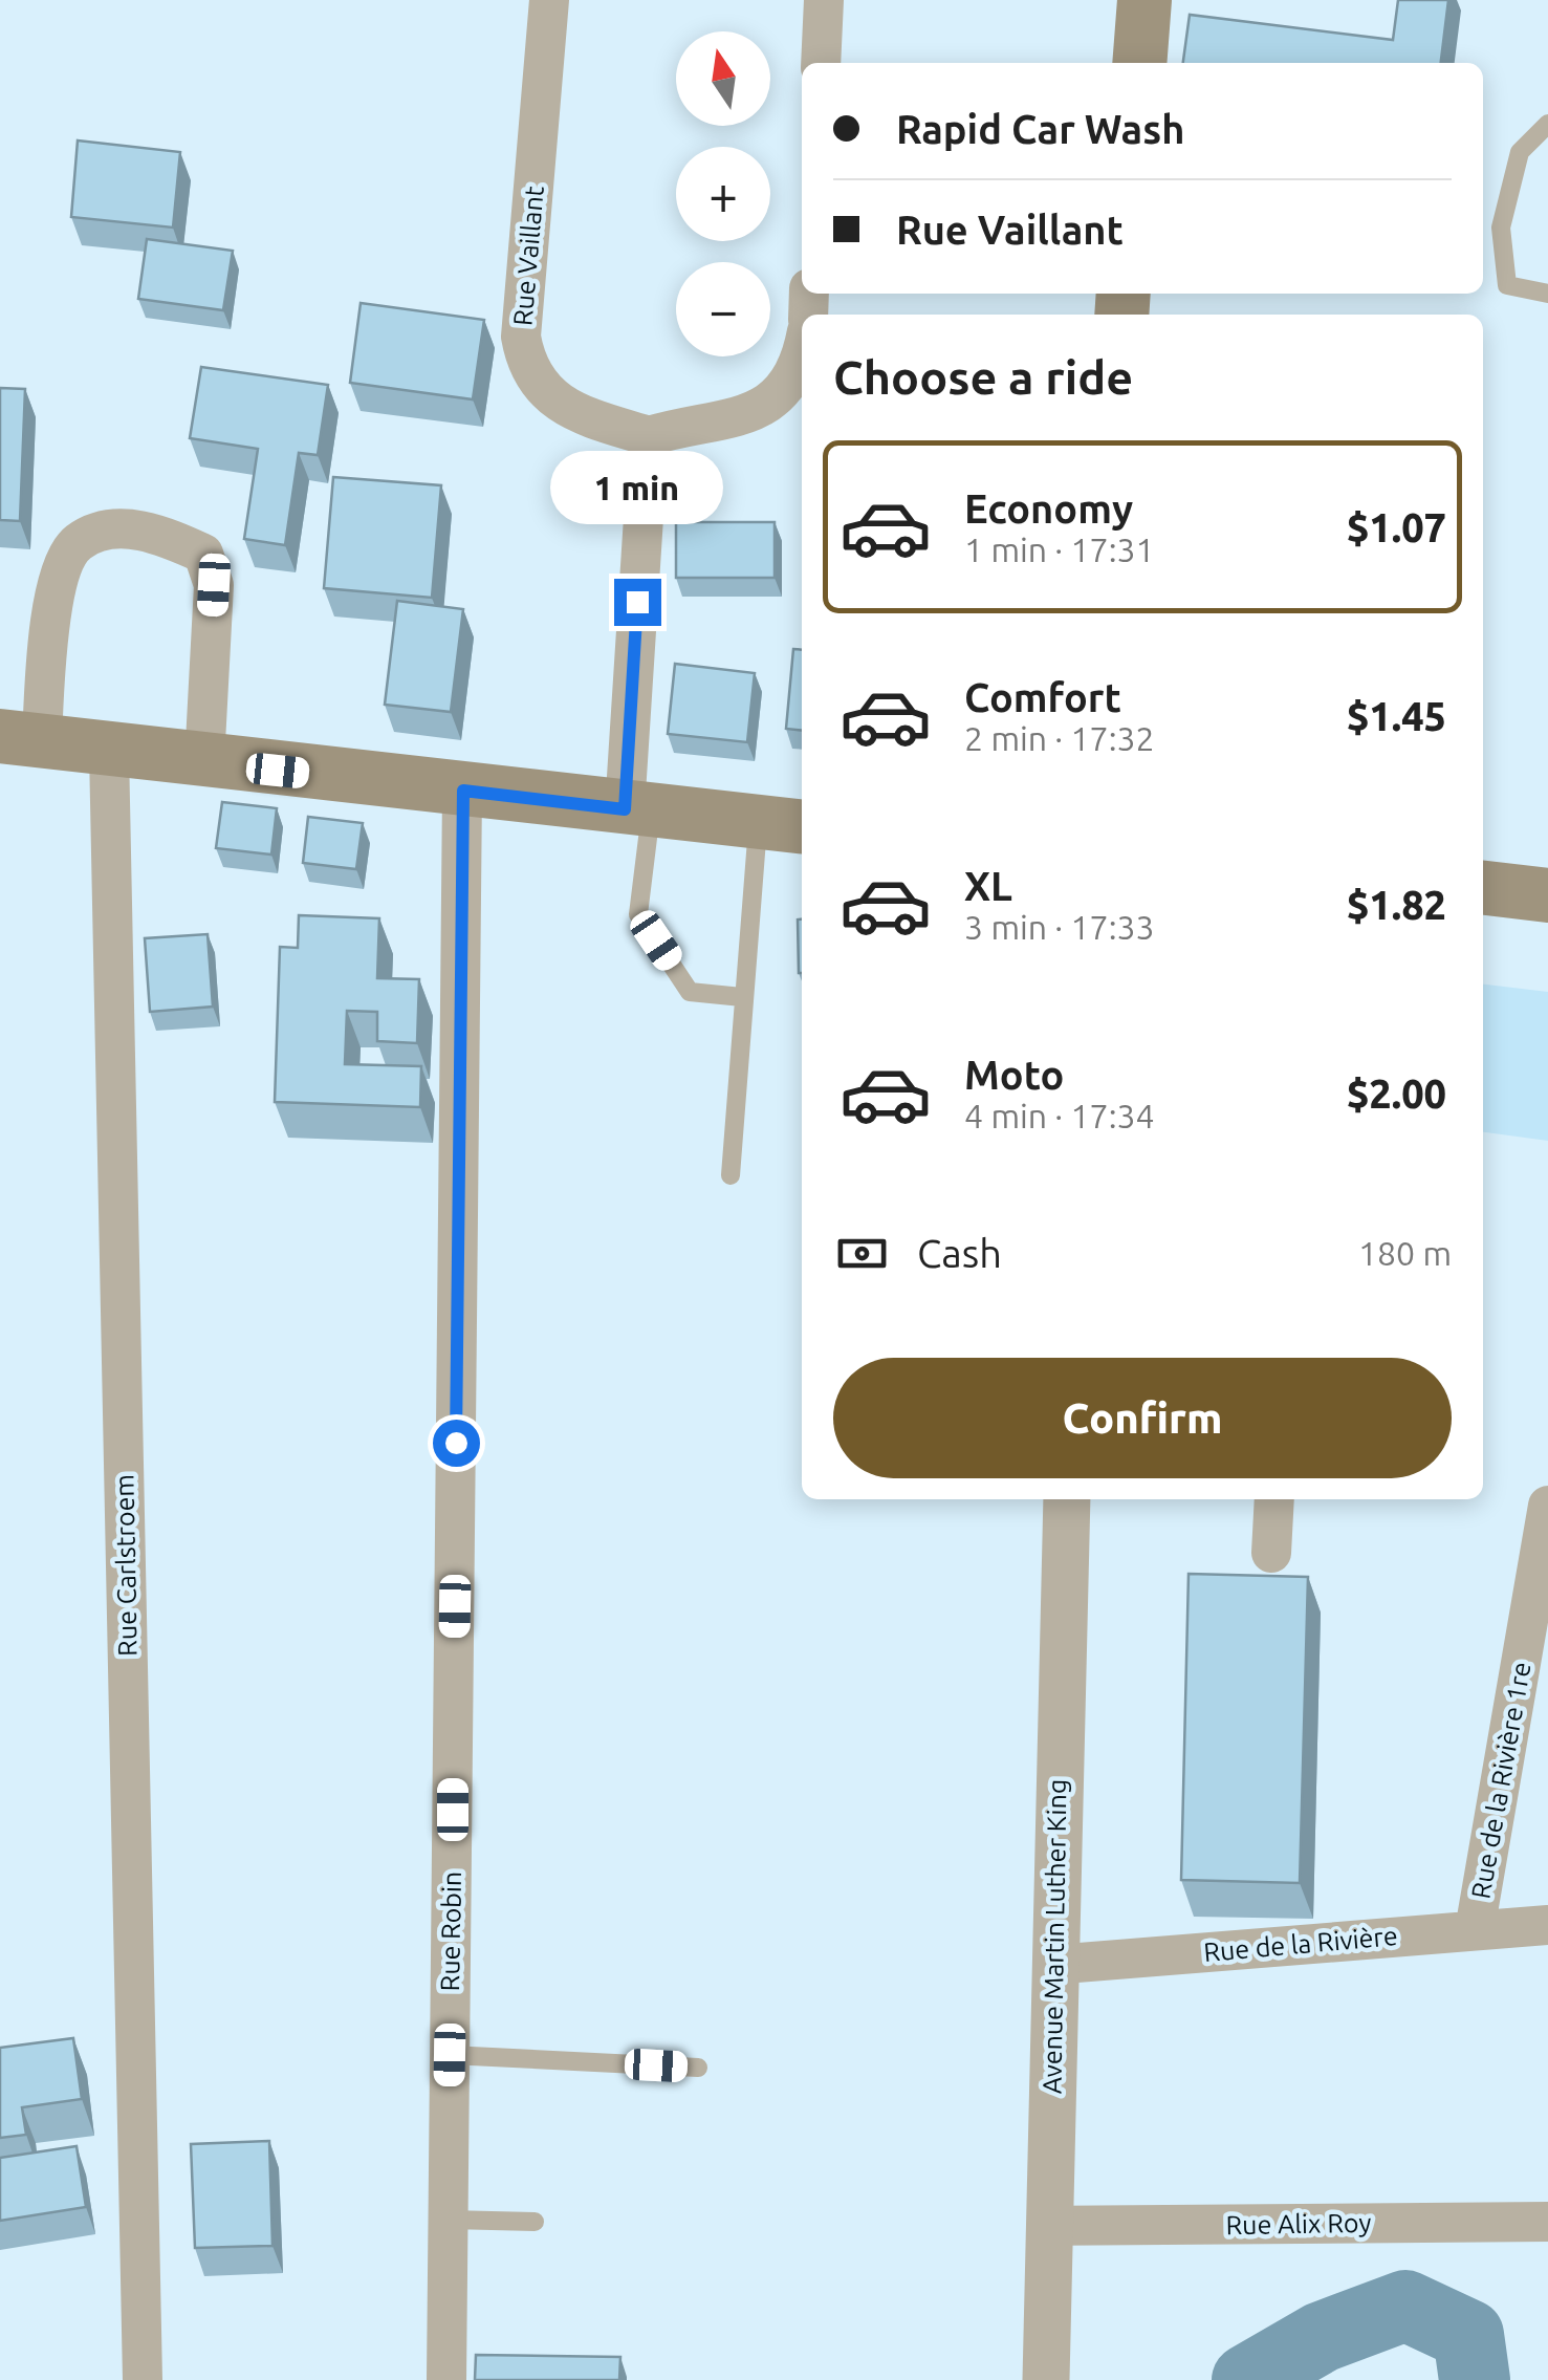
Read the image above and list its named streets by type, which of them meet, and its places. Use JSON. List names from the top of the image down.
{
  "streets": {
    "street": [
      "Rue Vaillant",
      "Rue Carlstroem",
      "Rue de la Rivière 1re",
      "Rue Robin",
      "Avenue Martin Luther King",
      "Rue de la Rivière",
      "Rue Alix Roy"
    ]
  },
  "crossings": [
    ["Rue de la Rivière 1re", "Rue de la Rivière"],
    ["Avenue Martin Luther King", "Rue de la Rivière"],
    ["Avenue Martin Luther King", "Rue Alix Roy"]
  ],
  "north": "top",
  "page": {
    "map_buttons": ["+", "−"],
    "banner": ["Rapid Car Wash", "Rue Vaillant"],
    "heading": "Choose a ride",
    "list": [
      {
        "name": "Economy",
        "note": "1 min · 17:31",
        "value": "$1.07"
      },
      {
        "name": "Comfort",
        "note": "2 min · 17:32",
        "value": "$1.45"
      },
      {
        "name": "XL",
        "note": "3 min · 17:33",
        "value": "$1.82"
      },
      {
        "name": "Moto",
        "note": "4 min · 17:34",
        "value": "$2.00"
      }
    ],
    "bubble": "1 min",
    "pay": ["Cash", "180 m"],
    "buttons": "Confirm"
  }
}
